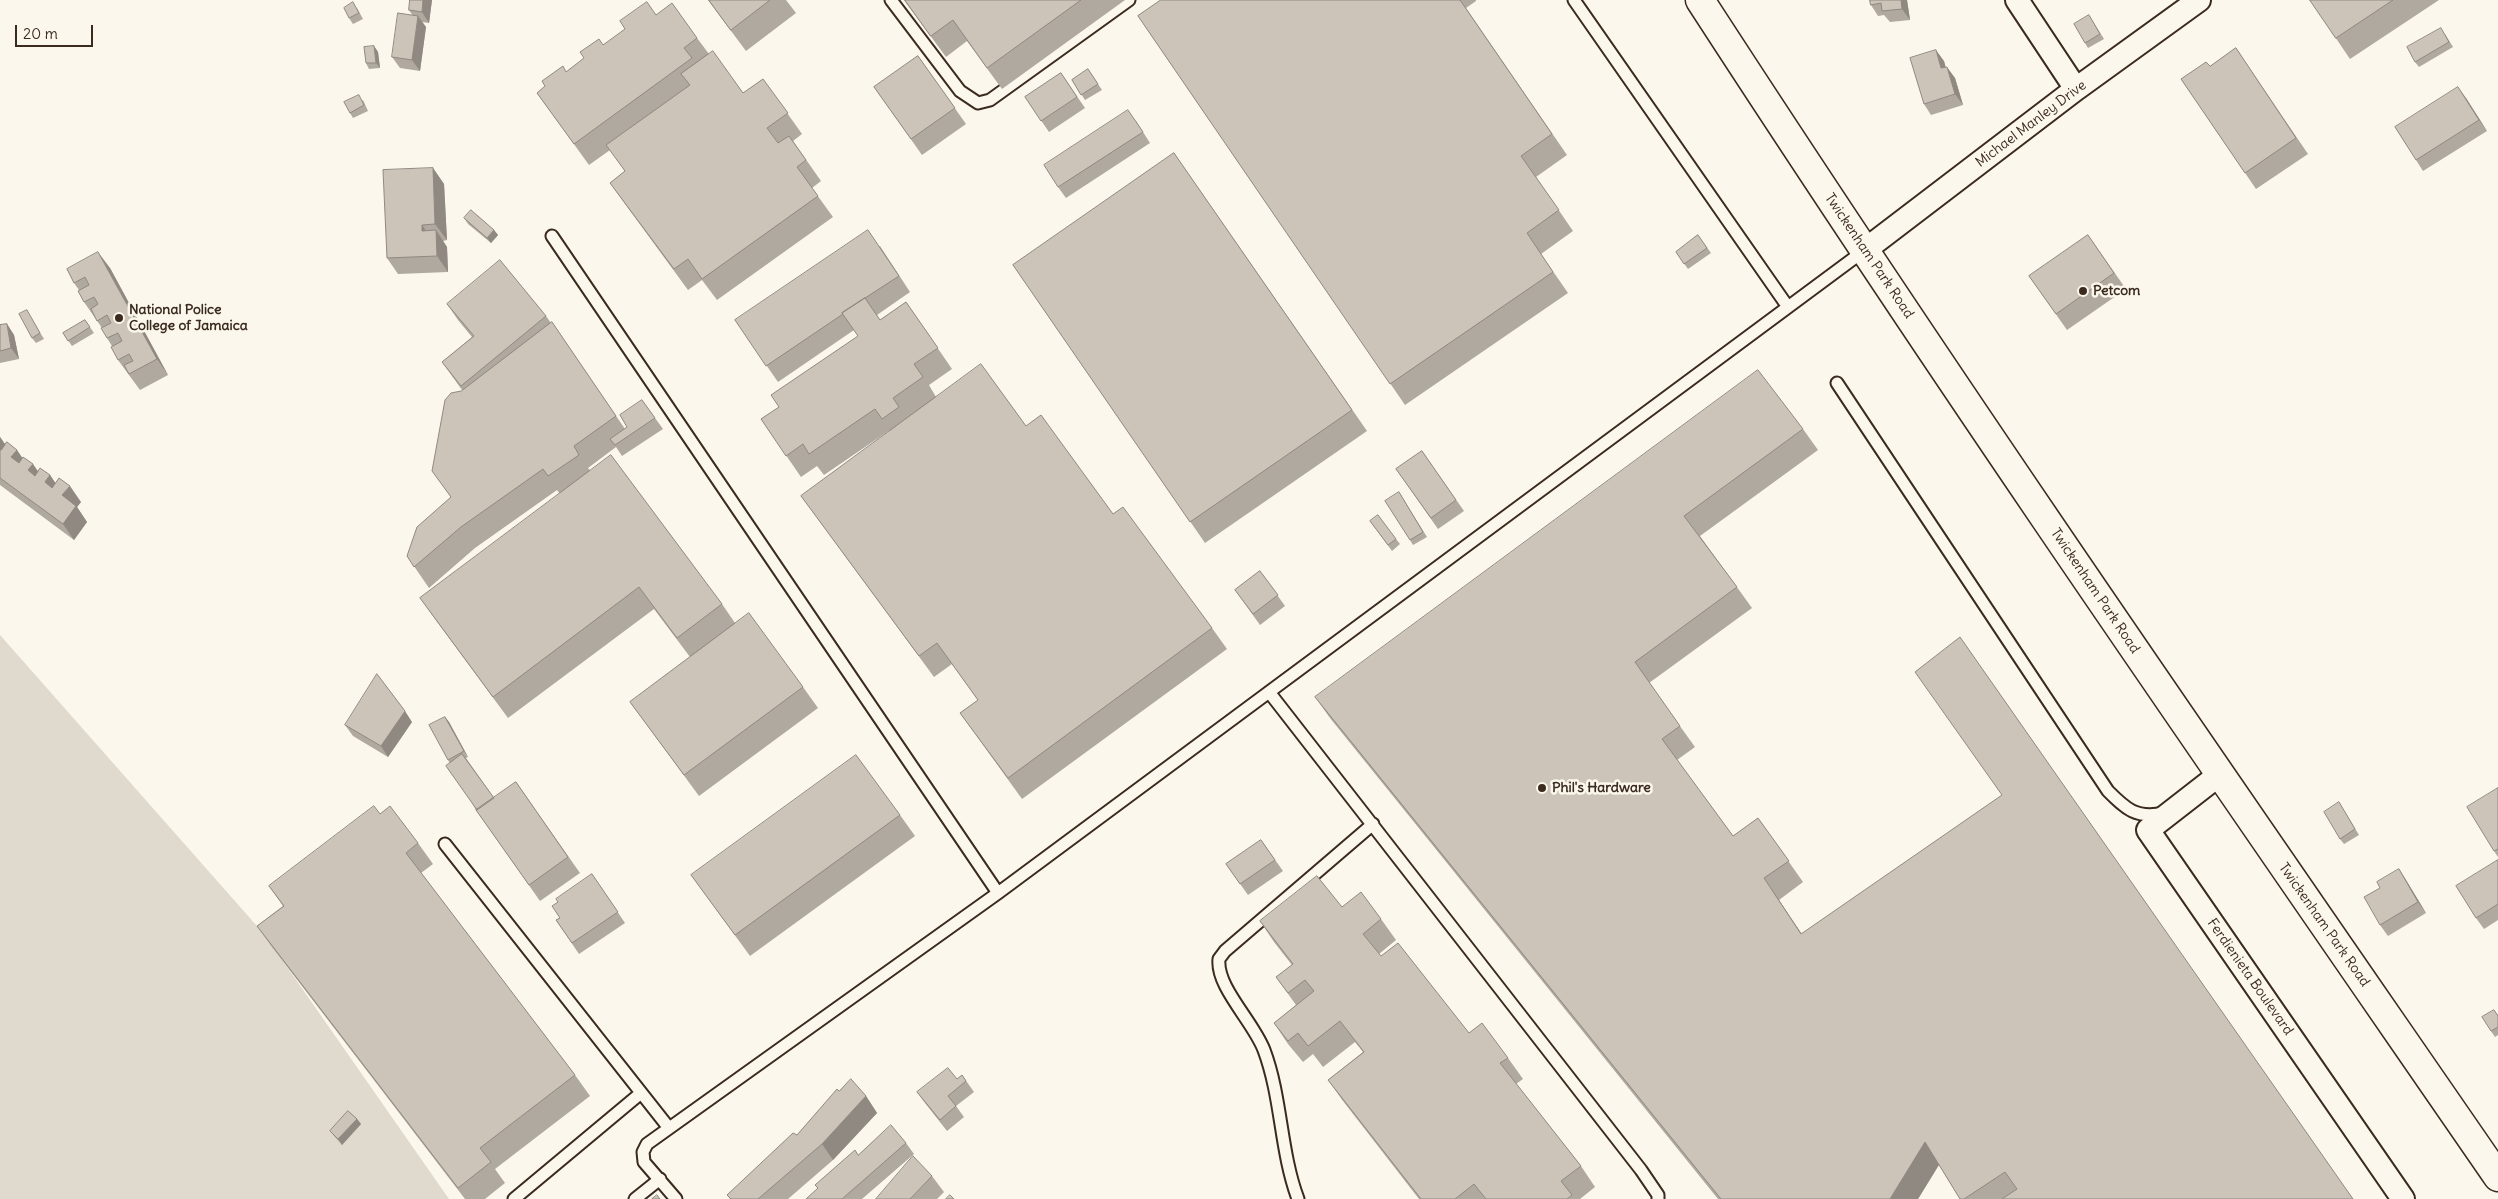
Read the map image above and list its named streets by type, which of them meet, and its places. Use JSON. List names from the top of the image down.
{
  "streets": {
    "main road": ["Twickenham Park Road"],
    "street": ["Michael Manley Drive", "Ferdienieta Boulevard"]
  },
  "crossings": [
    ["Michael Manley Drive", "Twickenham Park Road"],
    ["Twickenham Park Road", "Ferdienieta Boulevard"]
  ],
  "places": ["Petcom", "National Police College of Jamaica", "Phil's Hardware"],
  "scale_bar": "20 m"
}
